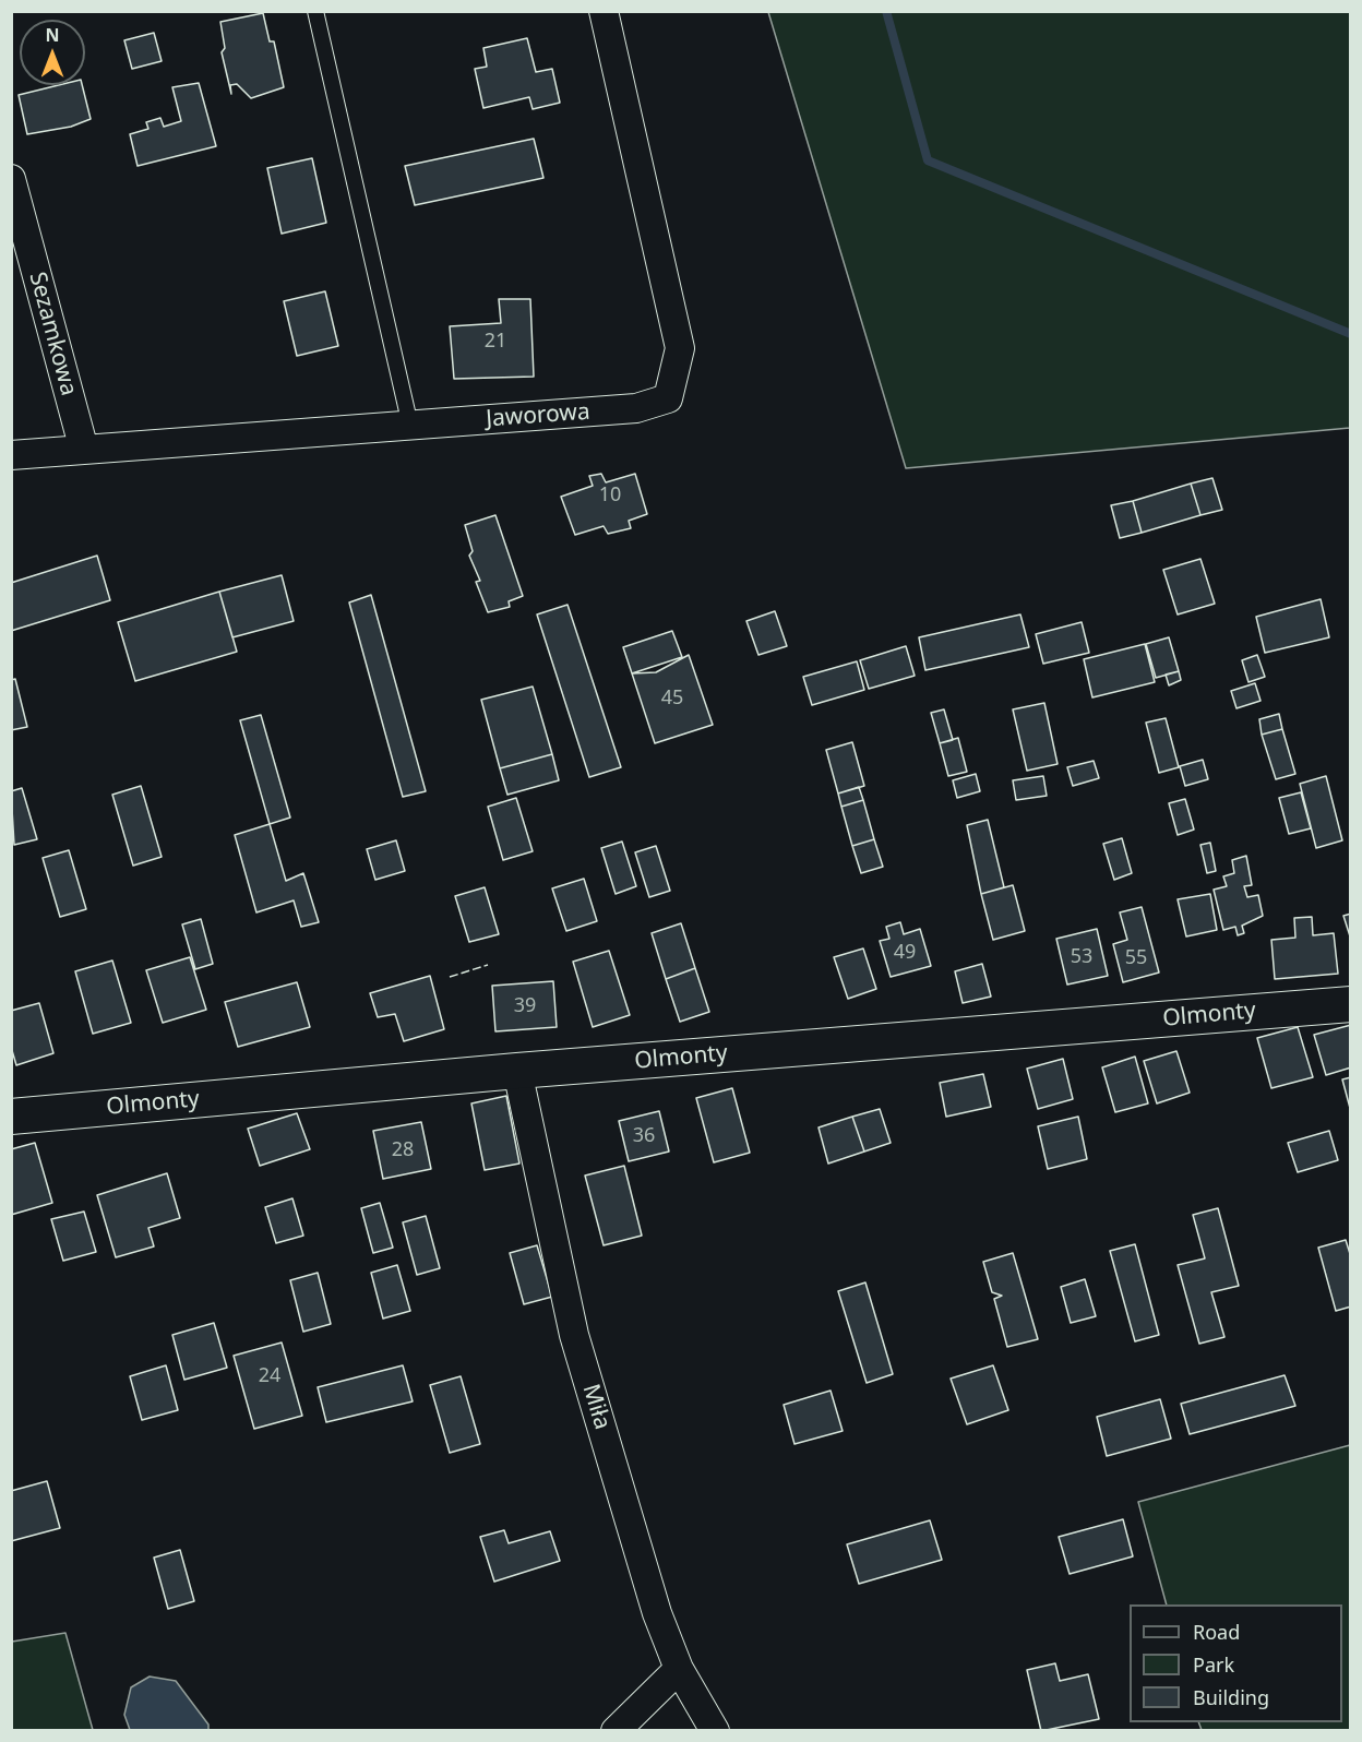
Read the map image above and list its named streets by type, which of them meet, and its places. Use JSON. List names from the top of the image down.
{
  "streets": {
    "street": [
      "Sezamkowa",
      "Jaworowa",
      "Olmonty",
      "Miła"
    ]
  },
  "crossings": [
    ["Sezamkowa", "Jaworowa"],
    ["Olmonty", "Miła"]
  ],
  "house_numbers": [
    "21",
    "10",
    "45",
    "49",
    "53",
    "55",
    "39",
    "36",
    "28",
    "24"
  ],
  "legend": ["Road", "Park", "Building"],
  "north": "top"
}
